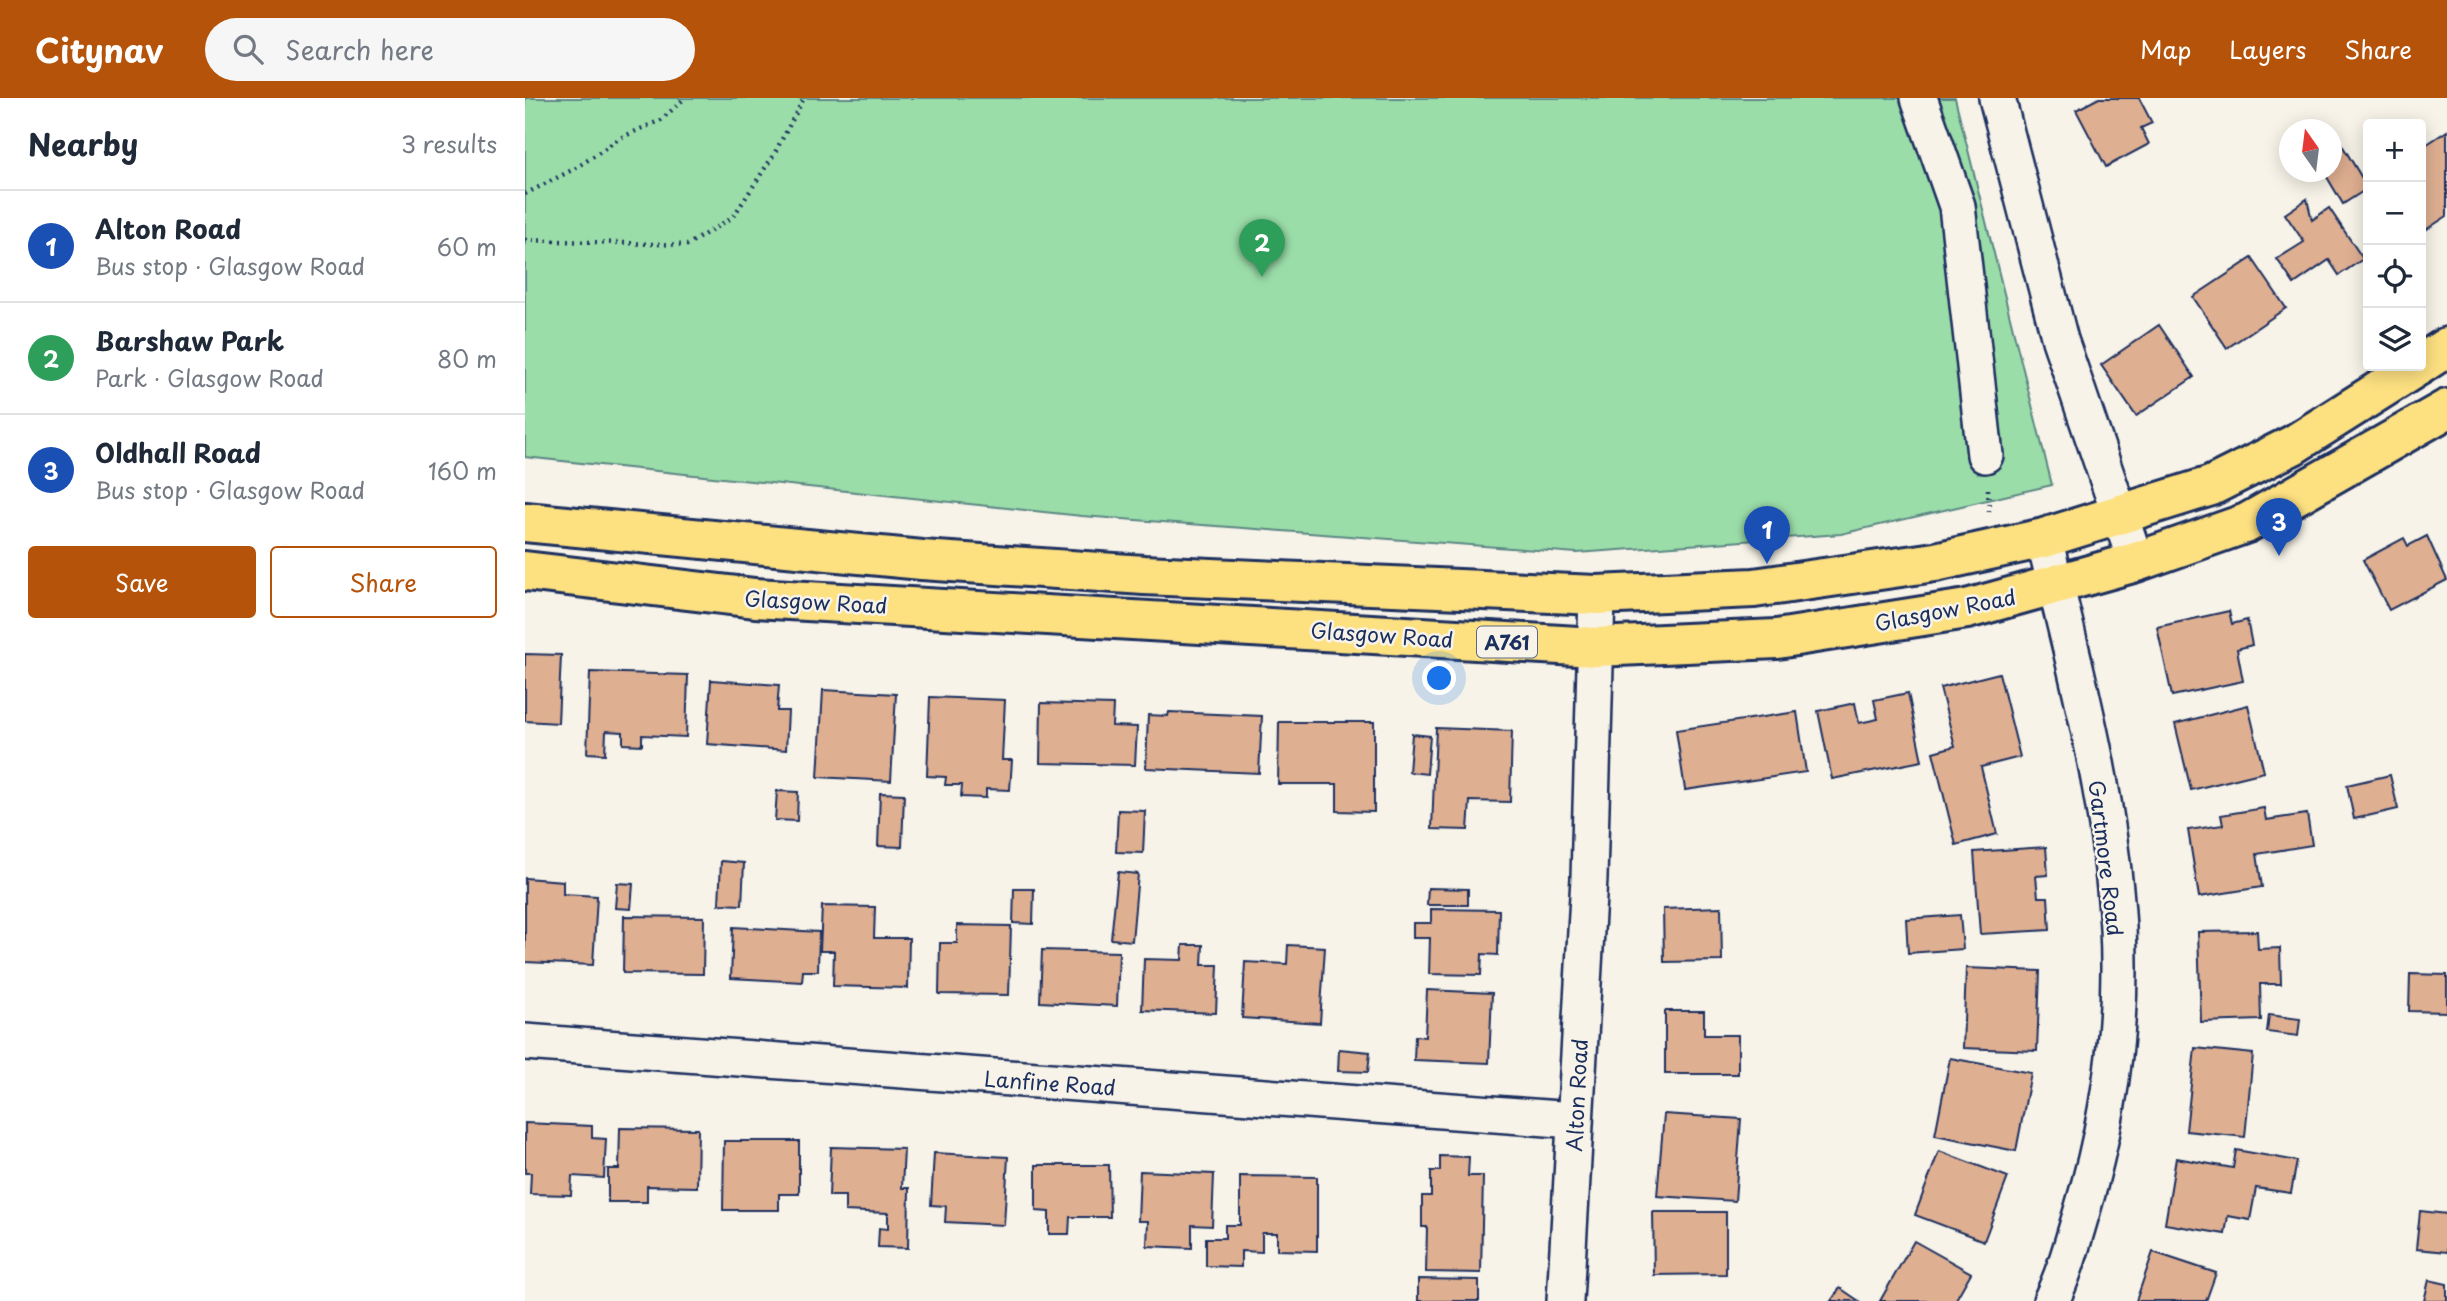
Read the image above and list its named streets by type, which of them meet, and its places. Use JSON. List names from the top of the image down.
{
  "streets": {
    "main road": ["Glasgow Road", "A761"],
    "street": ["Gartmore Road", "Lanfine Road", "Alton Road"]
  },
  "crossings": [
    ["Glasgow Road", "Gartmore Road"],
    ["Glasgow Road", "Alton Road"],
    ["Lanfine Road", "Alton Road"]
  ],
  "north": "top",
  "page": {
    "header": "Citynav",
    "search": "Search here",
    "nav": ["Map", "Layers", "Share"],
    "heading": ["Nearby", "3 results"],
    "map_buttons": ["+", "−"],
    "list": [
      {
        "mark": "1",
        "name": "Alton Road",
        "note": "Bus stop · Glasgow Road",
        "value": "60 m"
      },
      {
        "mark": "2",
        "name": "Barshaw Park",
        "note": "Park · Glasgow Road",
        "value": "80 m"
      },
      {
        "mark": "3",
        "name": "Oldhall Road",
        "note": "Bus stop · Glasgow Road",
        "value": "160 m"
      }
    ],
    "pins": ["2", "3", "1"],
    "buttons": ["Save", "Share"]
  }
}
